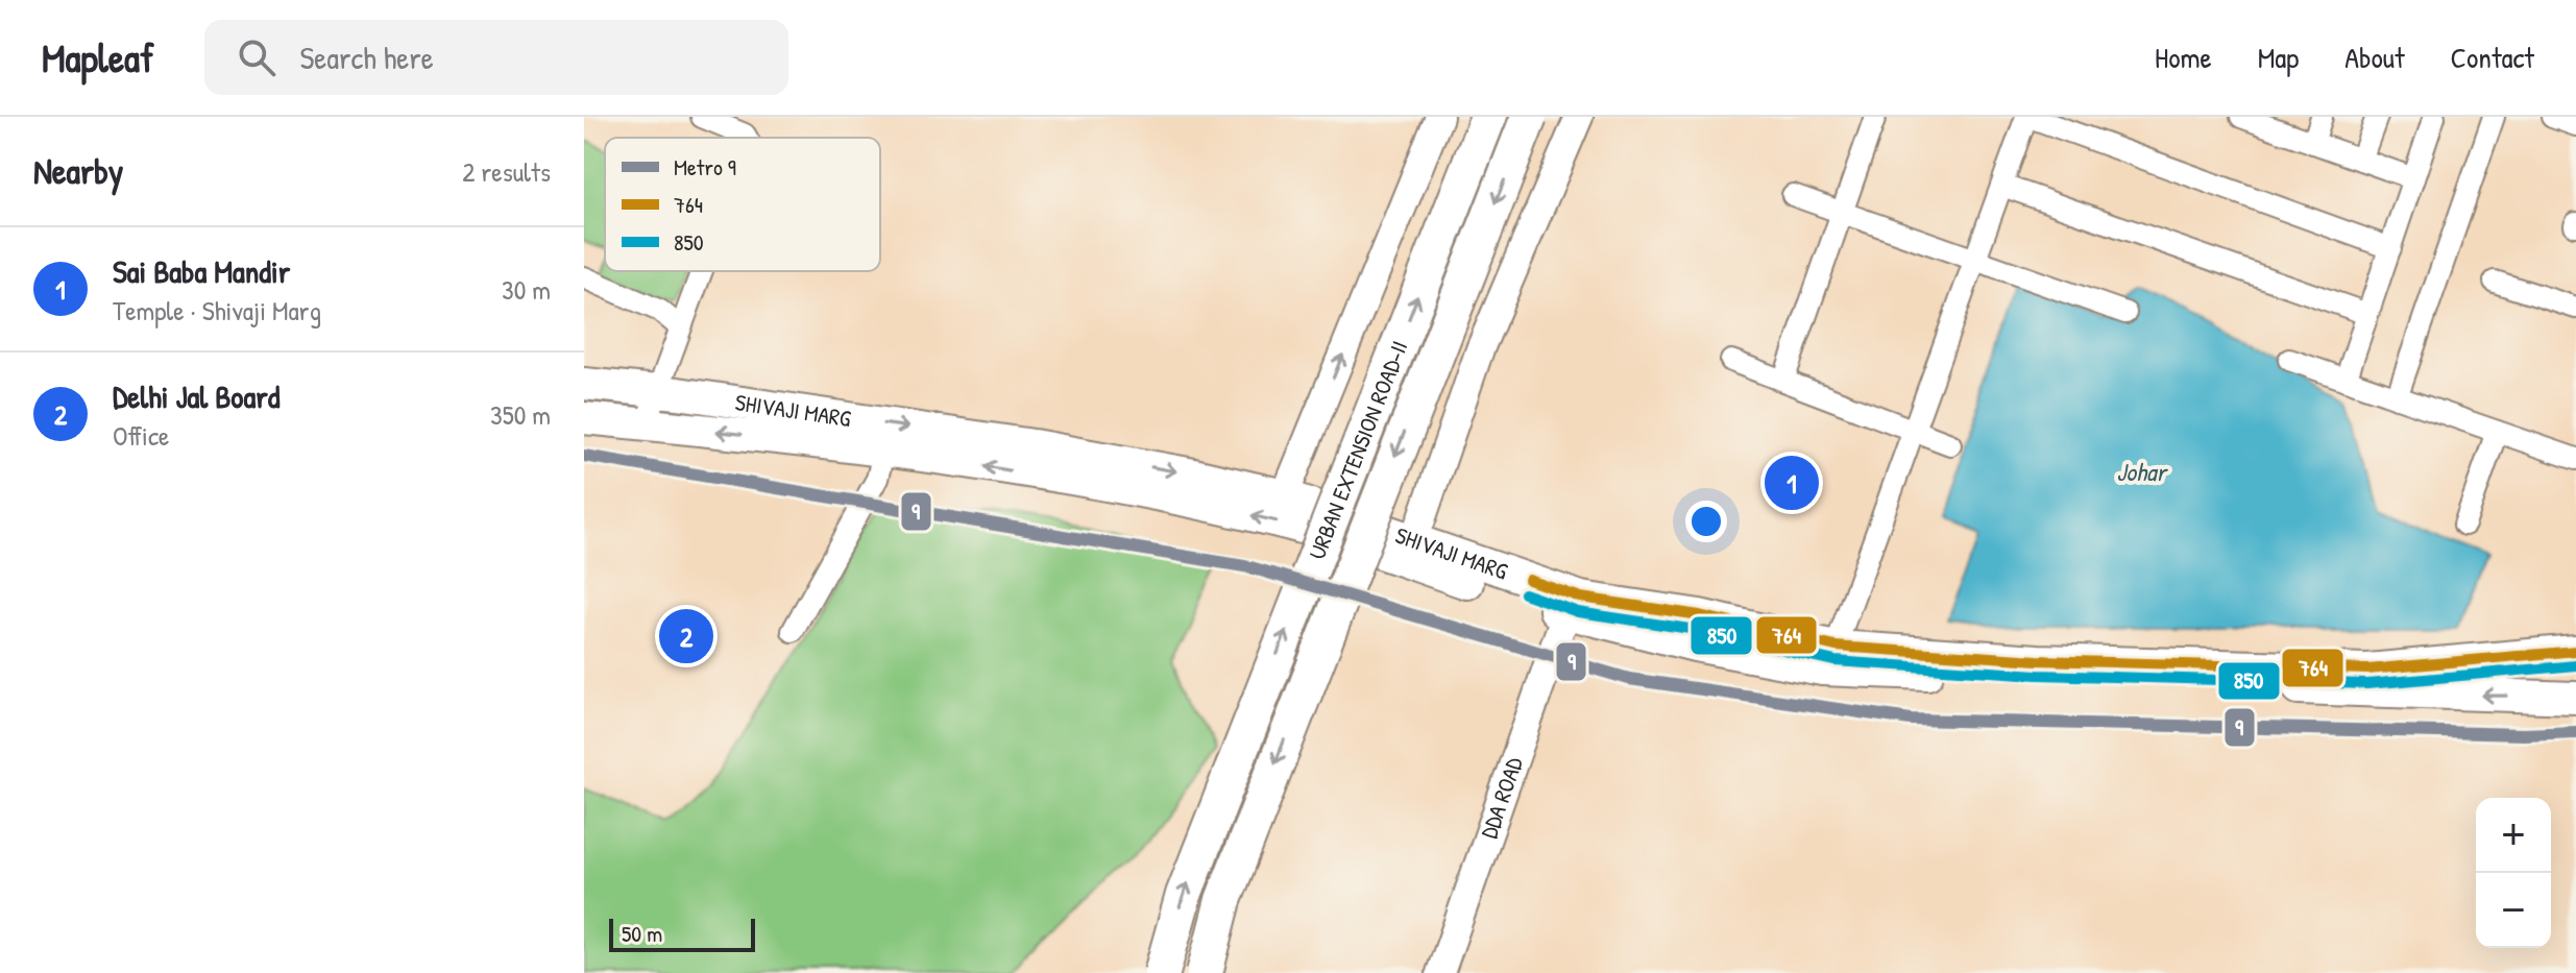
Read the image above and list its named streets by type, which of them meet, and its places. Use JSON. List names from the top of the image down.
{
  "streets": {
    "highway": ["URBAN EXTENSION ROAD-II"],
    "main road": ["SHIVAJI MARG"],
    "street": ["DDA ROAD"]
  },
  "crossings": [
    ["SHIVAJI MARG", "DDA ROAD"]
  ],
  "water": ["Johar"],
  "lines": ["metro line 9", "transit line 764", "transit line 850"],
  "legend": ["Metro 9", "764", "850"],
  "scale_bar": "50 m",
  "page": {
    "header": "Mapleaf",
    "search": "Search here",
    "nav": [
      "Home",
      "Map",
      "About",
      "Contact"
    ],
    "heading": ["Nearby", "2 results"],
    "list": [
      {
        "mark": "1",
        "name": "Sai Baba Mandir",
        "note": "Temple · Shivaji Marg",
        "value": "30 m"
      },
      {
        "mark": "2",
        "name": "Delhi Jal Board",
        "note": "Office",
        "value": "350 m"
      }
    ],
    "pins": ["1", "2"],
    "map_buttons": ["+", "−"],
    "scale": "50 m"
  }
}
